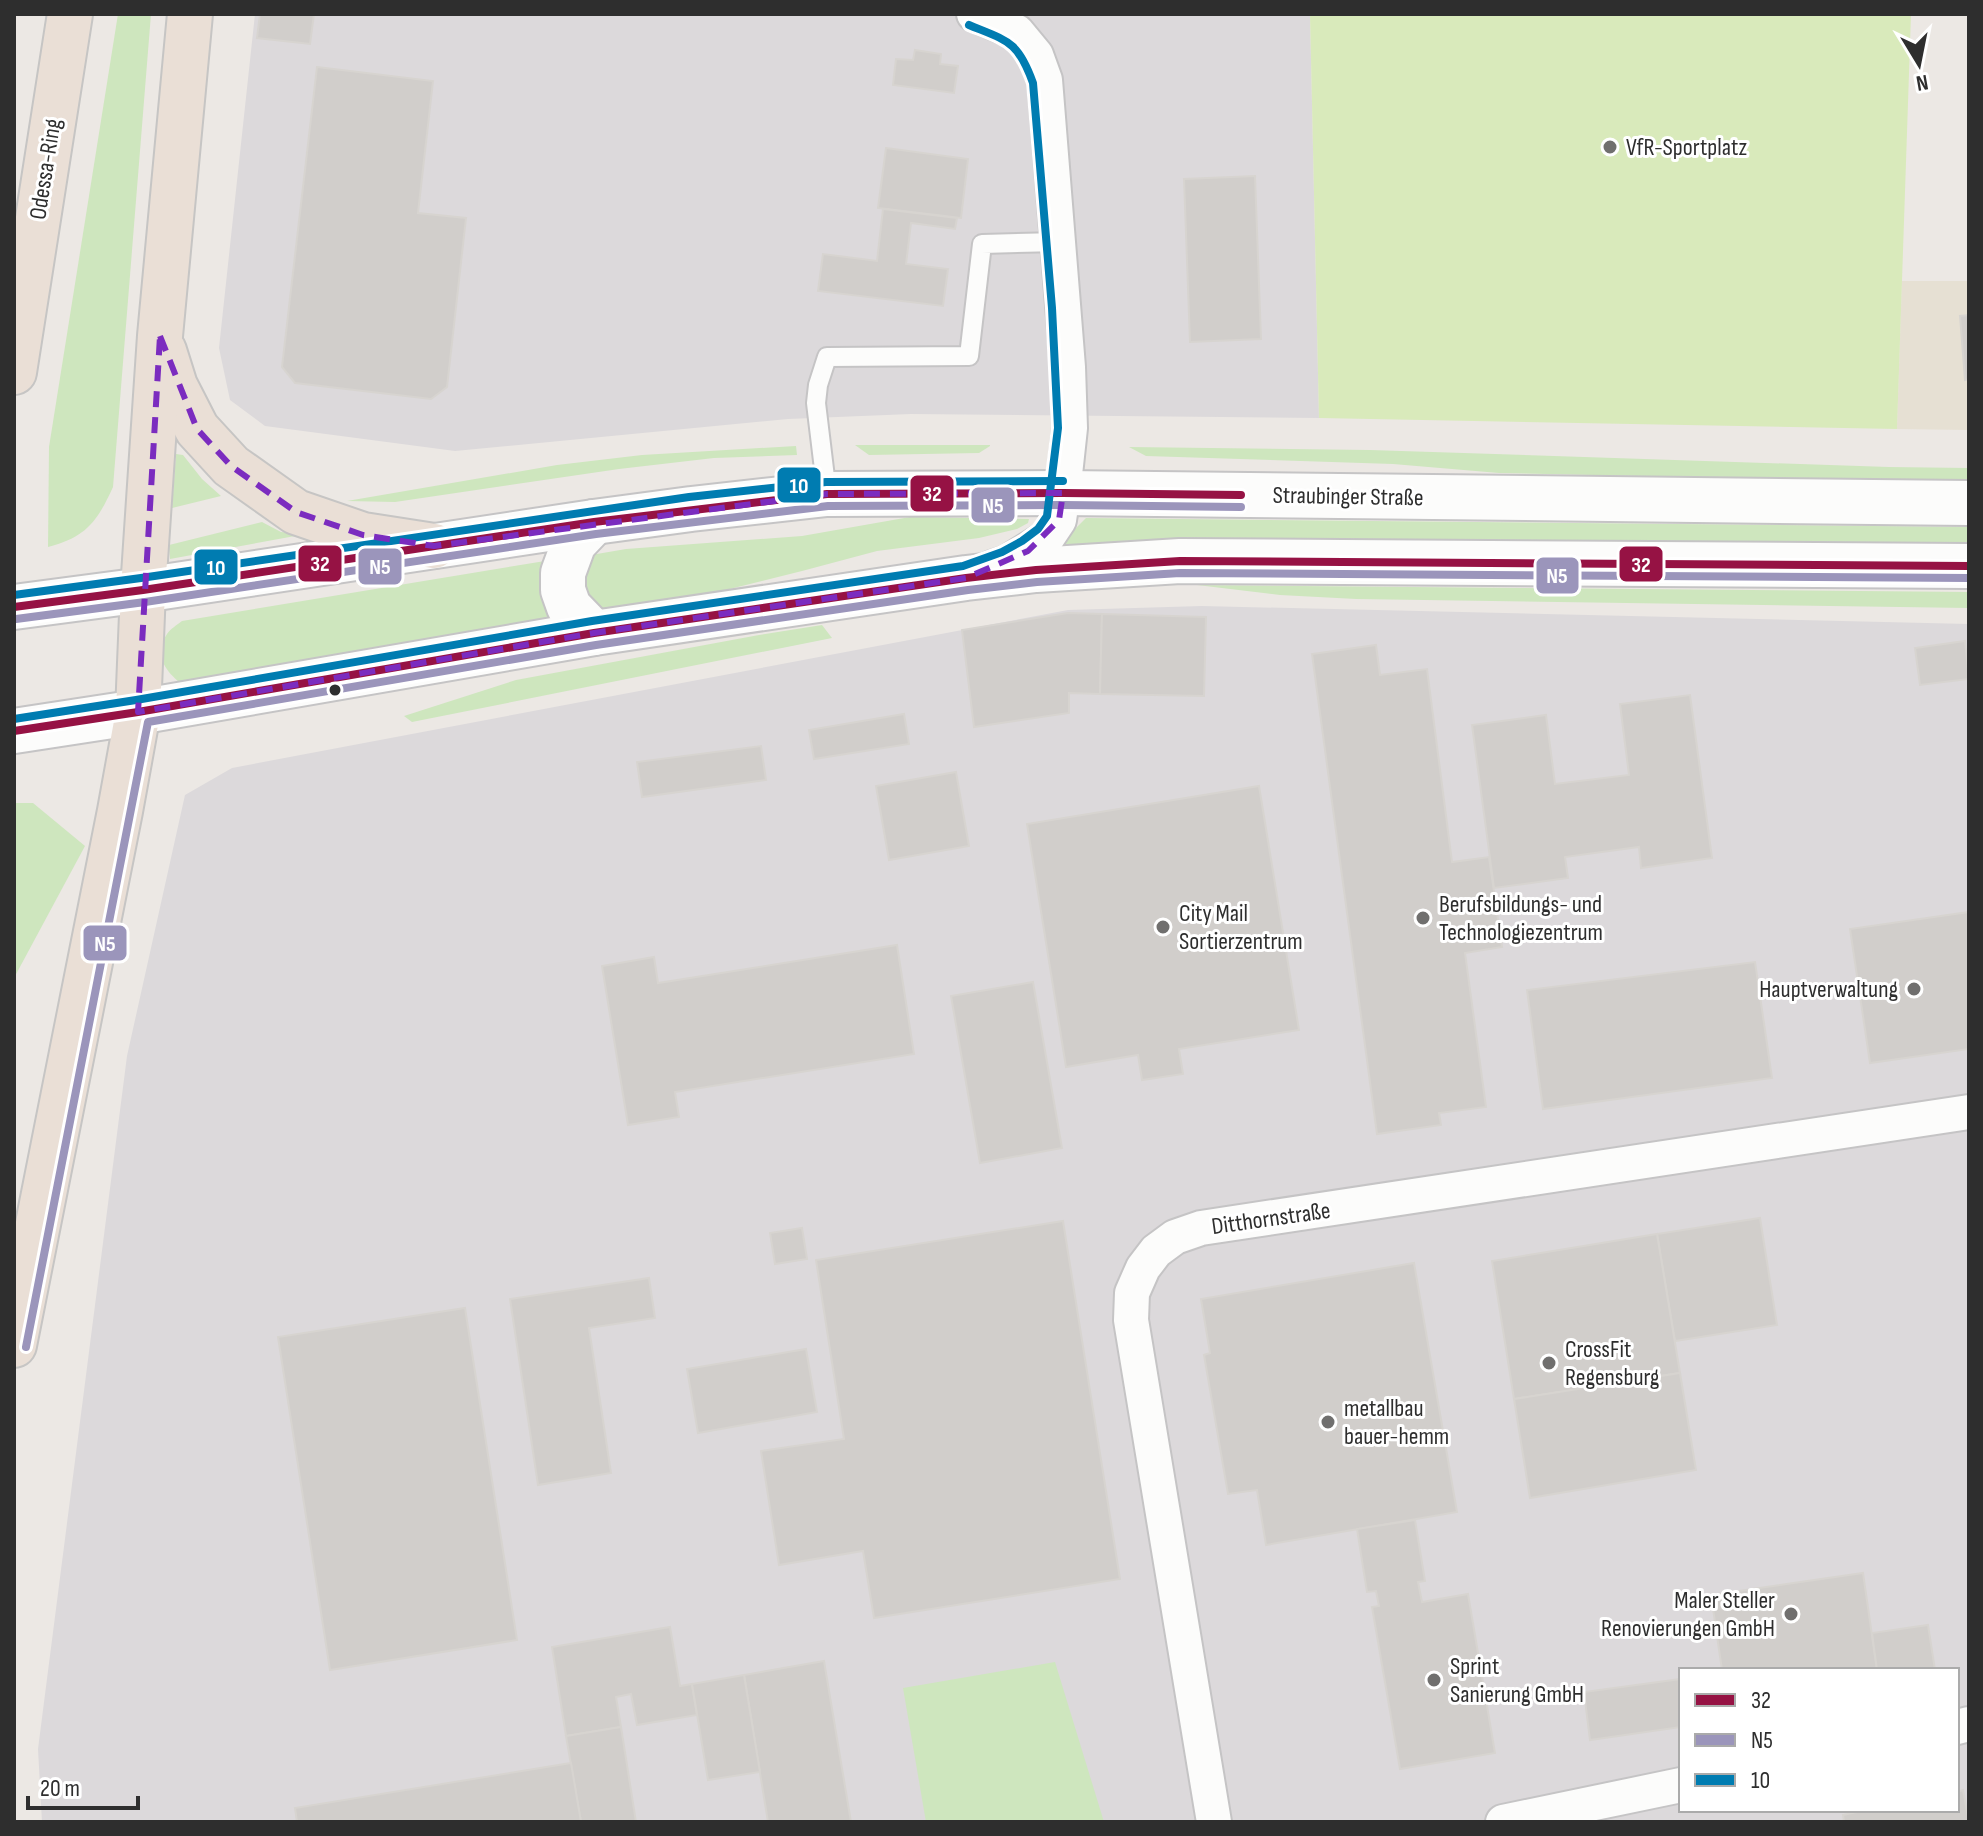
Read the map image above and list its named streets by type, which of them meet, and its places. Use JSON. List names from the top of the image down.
{
  "streets": {
    "highway": ["Odessa-Ring"],
    "main road": ["Straubinger Straße"],
    "street": ["Ditthornstraße"]
  },
  "places": [
    "VfR-Sportplatz",
    "Berufsbildungs- und Technologiezentrum",
    "City Mail Sortierzentrum",
    "Hauptverwaltung",
    "CrossFit Regensburg",
    "metallbau bauer-hemm",
    "Maler Steller Renovierungen GmbH",
    "Sprint Sanierung GmbH"
  ],
  "lines": ["transit line 10", "transit line 32", "transit line N5"],
  "legend": ["32", "N5", "10"],
  "scale_bar": "20 m",
  "north": "bottom"
}
